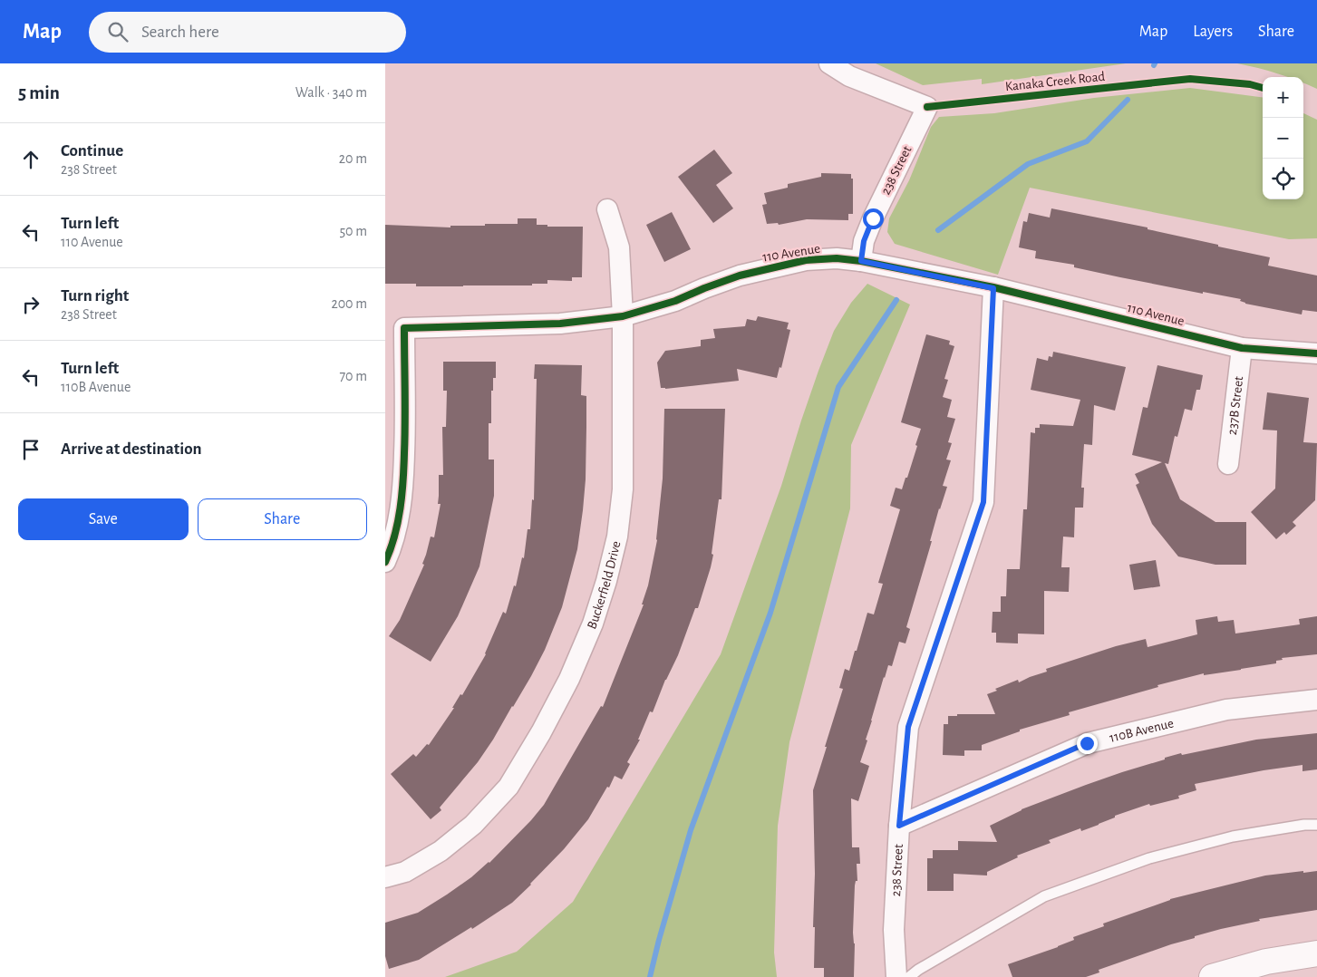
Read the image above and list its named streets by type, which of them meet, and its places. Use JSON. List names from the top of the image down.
{
  "streets": {
    "street": [
      "238 Street",
      "110 Avenue",
      "237B Street",
      "Buckerfield Drive",
      "110B Avenue"
    ],
    "cycle path": ["Kanaka Creek Road"]
  },
  "crossings": [
    ["238 Street", "110 Avenue"],
    ["238 Street", "110B Avenue"],
    ["110 Avenue", "237B Street"],
    ["110 Avenue", "Buckerfield Drive"]
  ],
  "page": {
    "header": "Map",
    "search": "Search here",
    "nav": ["Map", "Layers", "Share"],
    "heading": ["5 min", "Walk · 340 m"],
    "map_buttons": ["+", "−"],
    "list": [
      ["Continue", "238 Street", "20 m"],
      ["Turn left", "110 Avenue", "50 m"],
      ["Turn right", "238 Street", "200 m"],
      ["Turn left", "110B Avenue", "70 m"],
      "Arrive at destination"
    ],
    "buttons": ["Save", "Share"]
  }
}
